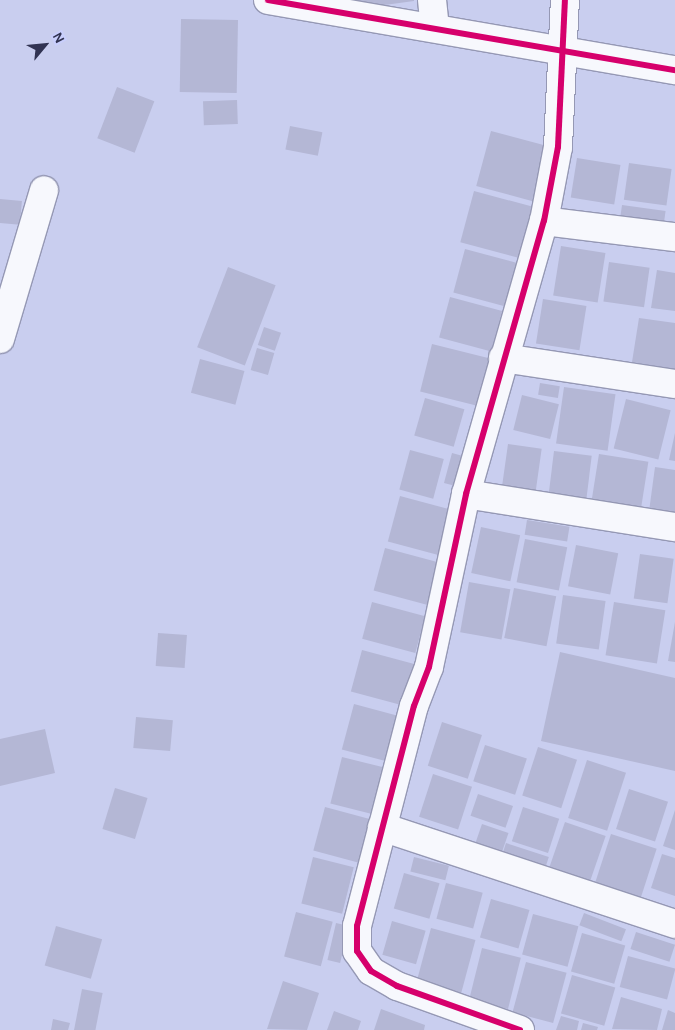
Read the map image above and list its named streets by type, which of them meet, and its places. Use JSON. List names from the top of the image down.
{
  "north": "top right"
}
